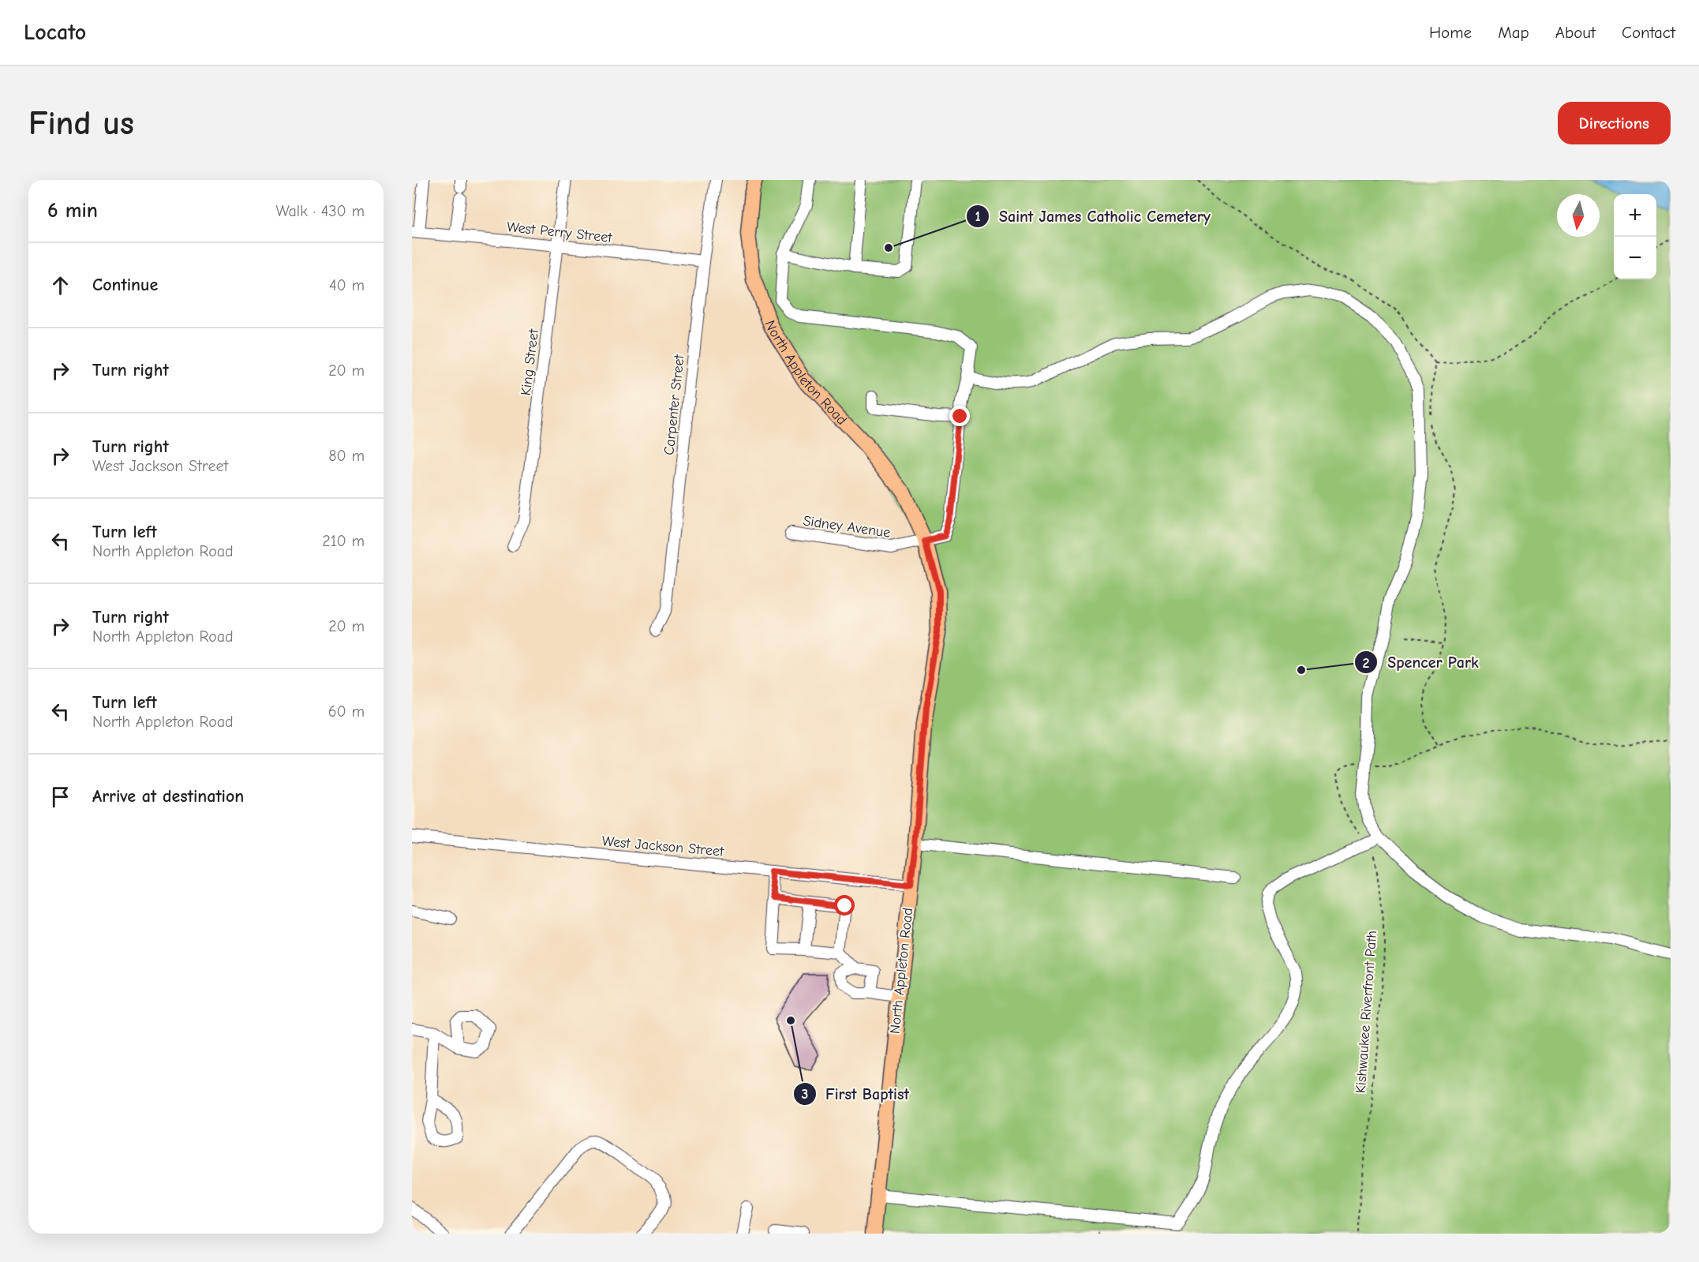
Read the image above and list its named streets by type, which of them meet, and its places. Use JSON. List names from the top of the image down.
{
  "streets": {
    "main road": ["North Appleton Road"],
    "street": [
      "West Perry Street",
      "King Street",
      "Carpenter Street",
      "Sidney Avenue",
      "West Jackson Street"
    ],
    "path": ["Kishwaukee Riverfront Path"]
  },
  "crossings": [
    ["West Perry Street", "King Street"],
    ["West Perry Street", "Carpenter Street"],
    ["North Appleton Road", "Sidney Avenue"],
    ["North Appleton Road", "West Jackson Street"]
  ],
  "places": ["Saint James Catholic Cemetery", "Spencer Park", "First Baptist"],
  "north": "bottom",
  "page": {
    "header": "Locato",
    "nav": [
      "Home",
      "Map",
      "About",
      "Contact"
    ],
    "buttons": "Directions",
    "title": "Find us",
    "heading": ["6 min", "Walk · 430 m"],
    "map_buttons": ["+", "−"],
    "list": [
      ["Continue", "40 m"],
      ["Turn right", "20 m"],
      ["Turn right", "West Jackson Street", "80 m"],
      ["Turn left", "North Appleton Road", "210 m"],
      ["Turn right", "North Appleton Road", "20 m"],
      ["Turn left", "North Appleton Road", "60 m"],
      "Arrive at destination"
    ]
  }
}
